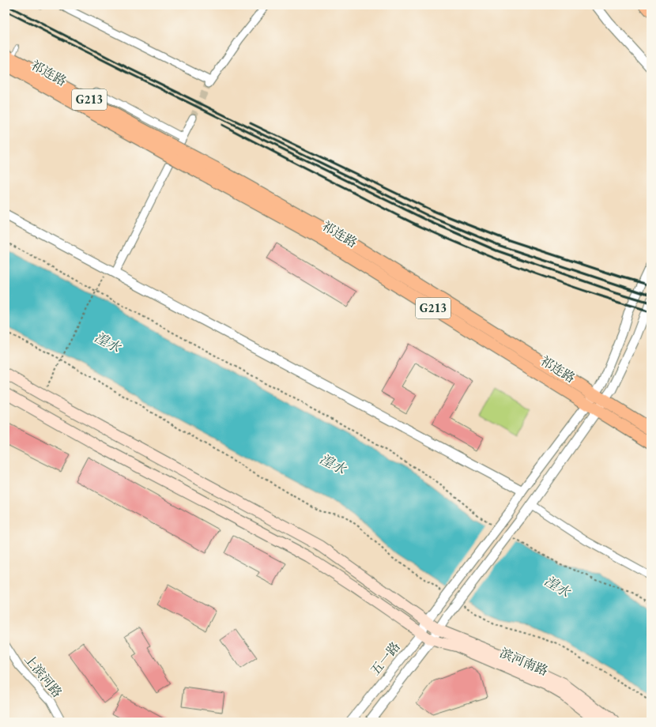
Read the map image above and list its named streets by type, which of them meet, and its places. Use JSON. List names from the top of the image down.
{
  "streets": {
    "highway": ["祁连路", "G213"],
    "main road": ["滨河南路"],
    "street": ["五一路", "上滨河路"]
  },
  "crossings": [
    ["祁连路", "五一路"],
    ["五一路", "滨河南路"]
  ],
  "water": ["湟水"]
}
